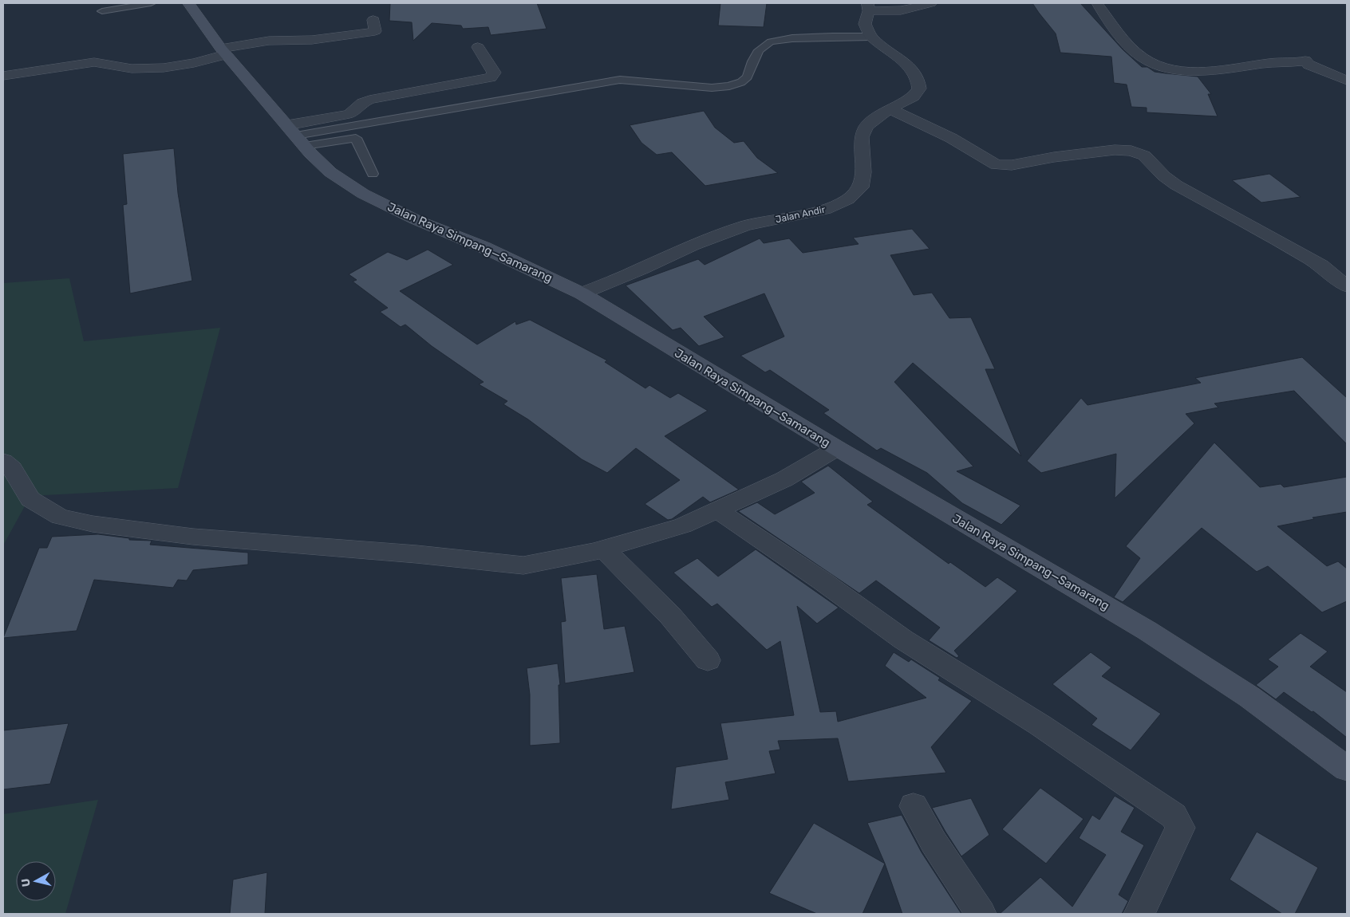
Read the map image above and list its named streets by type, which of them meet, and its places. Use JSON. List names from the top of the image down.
{
  "streets": {
    "main road": ["Jalan Raya Simpang—Samarang"],
    "street": ["Jalan Andir"]
  },
  "crossings": [
    ["Jalan Andir", "Jalan Raya Simpang—Samarang"]
  ],
  "north": "left"
}
